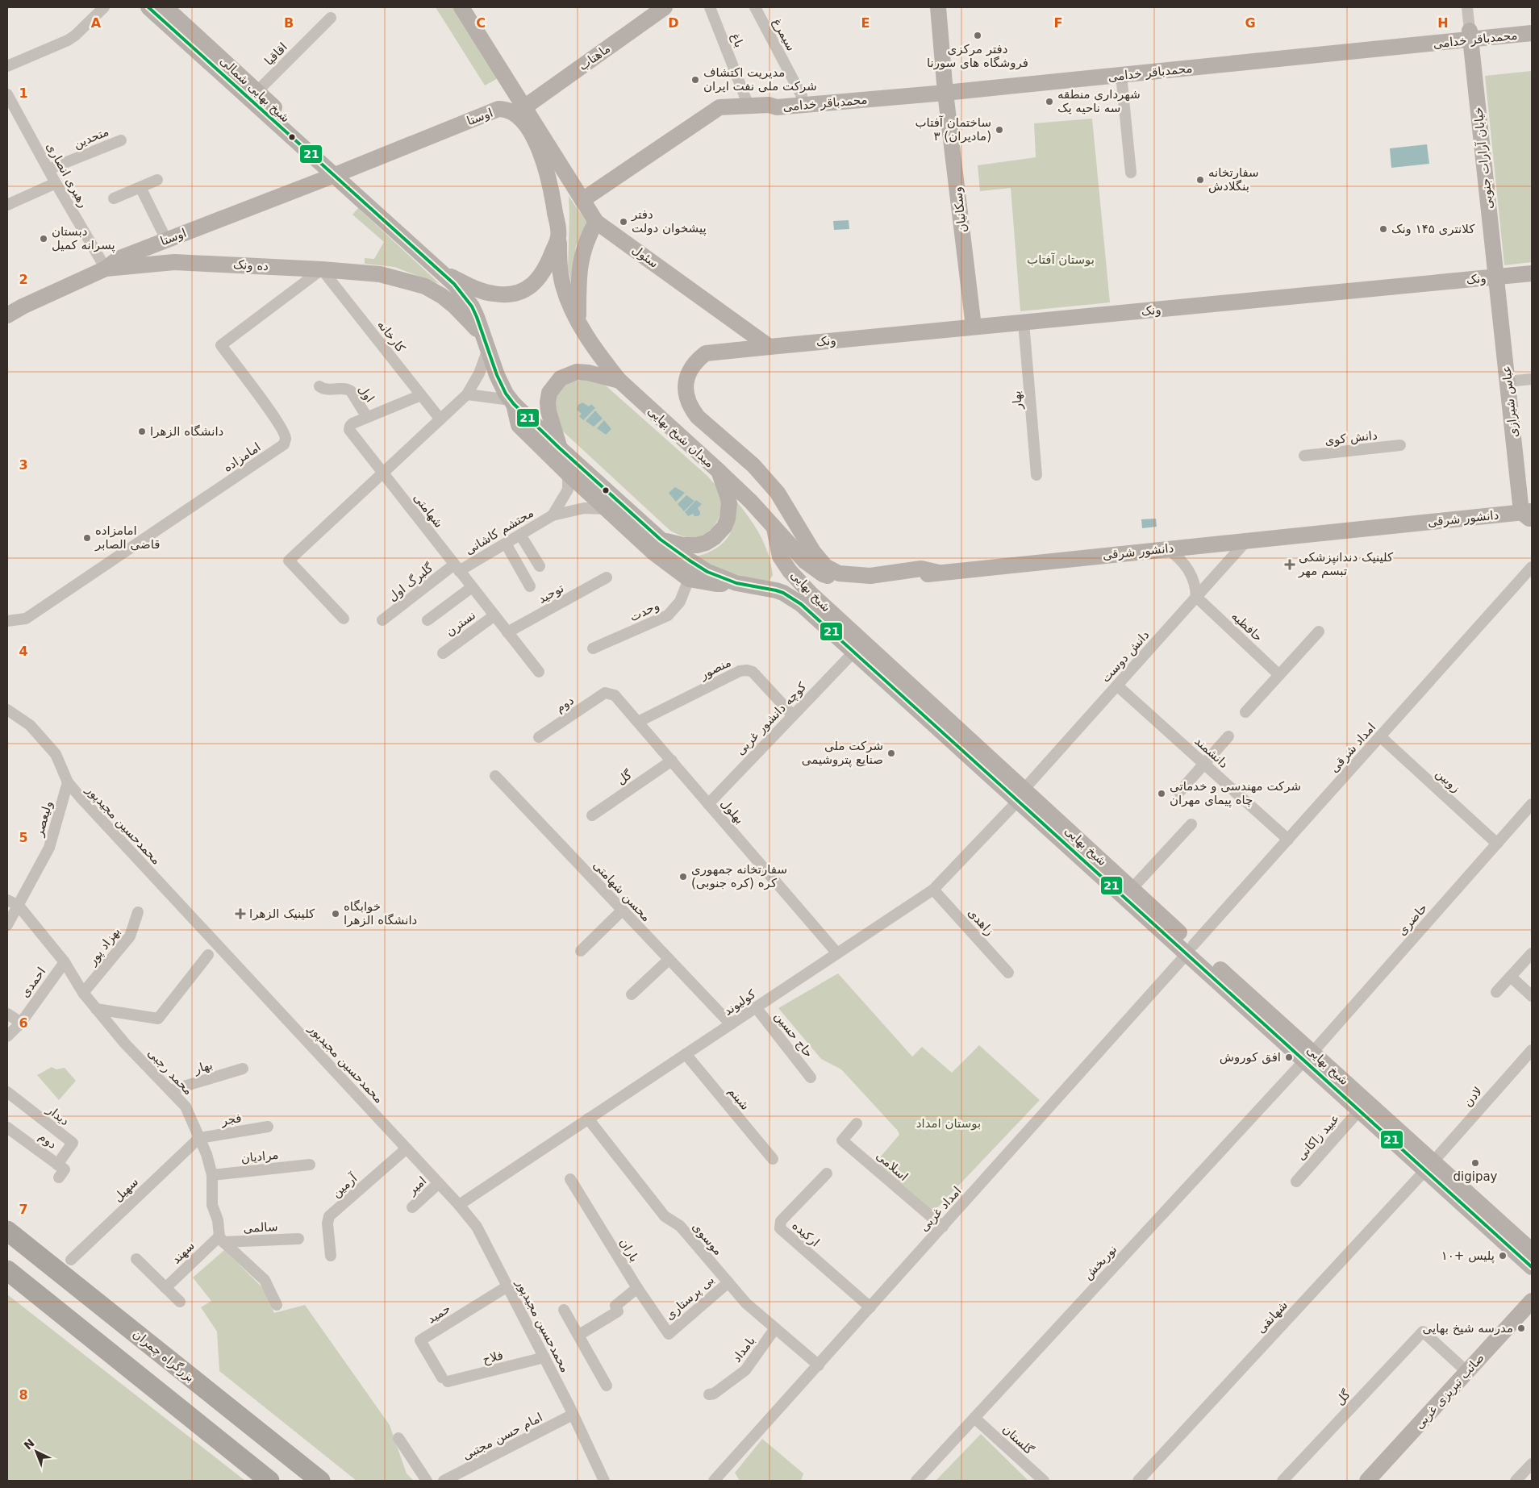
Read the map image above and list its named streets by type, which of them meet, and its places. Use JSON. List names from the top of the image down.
{
  "streets": {
    "highway": ["بزرگراه چمران"],
    "main road": [
      "محمدباقر خدامی",
      "ماهتاب",
      "شیخ بهایی شمالی",
      "اوستا",
      "خیابان آرارات جنوبی",
      "وسکانیان",
      "سئول",
      "ده ونک",
      "ونک",
      "عباس شیرازی",
      "میدان شیخ بهایی",
      "دانشور شرقی",
      "شیخ بهایی",
      "صائب تبریزی غربی"
    ],
    "street": [
      "سیمرغ",
      "باغ",
      "اقاقیا",
      "متحدین",
      "رهبری انصاری",
      "کارخانه",
      "اول",
      "بهار",
      "دانش کوی",
      "امامزاده",
      "شهامتی",
      "محتشم کاشانی",
      "گلبرگ اول",
      "توحید",
      "وحدت",
      "نسترن",
      "حافظیه",
      "دانش دوست",
      "منصور",
      "دوم",
      "کوچه دانشور غربی",
      "امداد شرقی",
      "دانشمند",
      "گل",
      "زوبین",
      "بهلول",
      "ولیعصر",
      "محمدحسین مجیدپور",
      "محسن شهامتی",
      "حاضری",
      "زاهدی",
      "بهزاد پور",
      "احمدی",
      "کولیوند",
      "حاج حسین",
      "محمد رجبی",
      "لادن",
      "شبنم",
      "دیدار",
      "فجر",
      "عبید زاکانی",
      "مرادیان",
      "اسلامی",
      "آرمین",
      "امیر",
      "سهیل",
      "امداد غربی",
      "سالمی",
      "ارکیده",
      "موسوی",
      "باران",
      "سهند",
      "نوربخش",
      "بی پرستاری",
      "حمید",
      "شهانقی",
      "بامداد",
      "فلاح",
      "امام حسن مجتبی",
      "گلستان"
    ]
  },
  "crossings": [
    ["سیمرغ", "محمدباقر خدامی"],
    ["محمدباقر خدامی", "باغ"],
    ["محمدباقر خدامی", "خیابان آرارات جنوبی"],
    ["محمدباقر خدامی", "وسکانیان"],
    ["محمدباقر خدامی", "سئول"],
    ["اقاقیا", "شیخ بهایی شمالی"],
    ["ماهتاب", "سئول"],
    ["شیخ بهایی شمالی", "اوستا"],
    ["اوستا", "رهبری انصاری"],
    ["اوستا", "سئول"],
    ["اوستا", "ده ونک"],
    ["متحدین", "رهبری انصاری"],
    ["خیابان آرارات جنوبی", "ونک"],
    ["خیابان آرارات جنوبی", "عباس شیرازی"],
    ["رهبری انصاری", "ده ونک"],
    ["وسکانیان", "ونک"],
    ["سئول", "ونک"],
    ["سئول", "میدان شیخ بهایی"],
    ["ده ونک", "کارخانه"],
    ["ده ونک", "امامزاده"],
    ["ونک", "بهار"],
    ["ونک", "عباس شیرازی"],
    ["ونک", "دانشور شرقی"],
    ["کارخانه", "امامزاده"],
    ["کارخانه", "شهامتی"],
    ["اول", "شهامتی"],
    ["بهار", "محمد رجبی"],
    ["عباس شیرازی", "دانشور شرقی"],
    ["میدان شیخ بهایی", "شیخ بهایی"],
    ["شهامتی", "محتشم کاشانی"],
    ["شهامتی", "گلبرگ اول"],
    ["شهامتی", "توحید"],
    ["شهامتی", "نسترن"],
    ["دانشور شرقی", "شیخ بهایی"],
    ["دانشور شرقی", "دانش دوست"],
    ["محتشم کاشانی", "گلبرگ اول"],
    ["شیخ بهایی", "دانش دوست"],
    ["شیخ بهایی", "کوچه دانشور غربی"],
    ["شیخ بهایی", "امداد شرقی"],
    ["شیخ بهایی", "حاضری"],
    ["شیخ بهایی", "کولیوند"],
    ["شیخ بهایی", "لادن"],
    ["شیخ بهایی", "عبید زاکانی"],
    ["شیخ بهایی", "امداد غربی"],
    ["شیخ بهایی", "نوربخش"],
    ["شیخ بهایی", "شهانقی"],
    ["حافظیه", "دانش دوست"],
    ["دانش دوست", "دانشمند"],
    ["دانش دوست", "کولیوند"],
    ["منصور", "کوچه دانشور غربی"],
    ["منصور", "بهلول"],
    ["دوم", "بهلول"],
    ["دوم", "دیدار"],
    ["کوچه دانشور غربی", "بهلول"],
    ["امداد شرقی", "دانشمند"],
    ["امداد شرقی", "زوبین"],
    ["امداد شرقی", "امداد غربی"],
    ["گل", "بهلول"],
    ["گل", "صائب تبریزی غربی"],
    ["زوبین", "حاضری"],
    ["بهلول", "کولیوند"],
    ["ولیعصر", "محمدحسین مجیدپور"],
    ["ولیعصر", "محمد رجبی"],
    ["محمدحسین مجیدپور", "کولیوند"],
    ["محمدحسین مجیدپور", "آرمین"],
    ["محمدحسین مجیدپور", "امیر"],
    ["محمدحسین مجیدپور", "حمید"],
    ["محمدحسین مجیدپور", "فلاح"],
    ["محمدحسین مجیدپور", "امام حسن مجتبی"],
    ["محسن شهامتی", "کولیوند"],
    ["حاضری", "نوربخش"],
    ["زاهدی", "کولیوند"],
    ["بهزاد پور", "محمد رجبی"],
    ["احمدی", "محمد رجبی"],
    ["کولیوند", "حاج حسین"],
    ["کولیوند", "شبنم"],
    ["کولیوند", "موسوی"],
    ["محمد رجبی", "فجر"],
    ["محمد رجبی", "مرادیان"],
    ["محمد رجبی", "سهیل"],
    ["محمد رجبی", "سالمی"],
    ["محمد رجبی", "سهند"],
    ["لادن", "شهانقی"],
    ["فجر", "سهیل"],
    ["اسلامی", "امداد غربی"],
    ["امداد غربی", "ارکیده"],
    ["امداد غربی", "موسوی"],
    ["سالمی", "سهند"],
    ["موسوی", "بی پرستاری"],
    ["موسوی", "بامداد"],
    ["باران", "بی پرستاری"],
    ["نوربخش", "گلستان"],
    ["حمید", "فلاح"]
  ],
  "parks": ["بوستان آفتاب", "بوستان امداد"],
  "places": {
    "other": [
      "دفتر مرکزی فروشگاه های سورنا",
      "مدیریت اکتشاف شرکت ملی نفت ایران",
      "شهرداری منطقه سه ناحیه یک",
      "ساختمان آفتاب ۳ (مادیران)",
      "سفارتخانه بنگلادش",
      "دفتر پیشخوان دولت",
      "کلانتری ۱۴۵ ونک",
      "دبستان پسرانه كميل",
      "دانشگاه الزهرا",
      "امامزاده قاضی الصابر",
      "شرکت ملی صنایع پتروشیمی",
      "شرکت مهندسی و خدماتی چاه پیمای مهران",
      "سفارتخانه جمهوری کره (کره جنوبی)",
      "خوابگاه دانشگاه الزهرا",
      "افق کوروش",
      "digipay",
      "پلیس +۱۰",
      "مدرسه شیخ بهایی"
    ],
    "health": ["کلینیک دندانپزشکی تبسم مهر", "کلینیک الزهرا"]
  },
  "lines": ["transit line 21"],
  "north": "top left",
  "grid": {
    "columns": [
      "A",
      "B",
      "C",
      "D",
      "E",
      "F",
      "G",
      "H"
    ],
    "rows": [
      "1",
      "2",
      "3",
      "4",
      "5",
      "6",
      "7",
      "8"
    ]
  }
}
